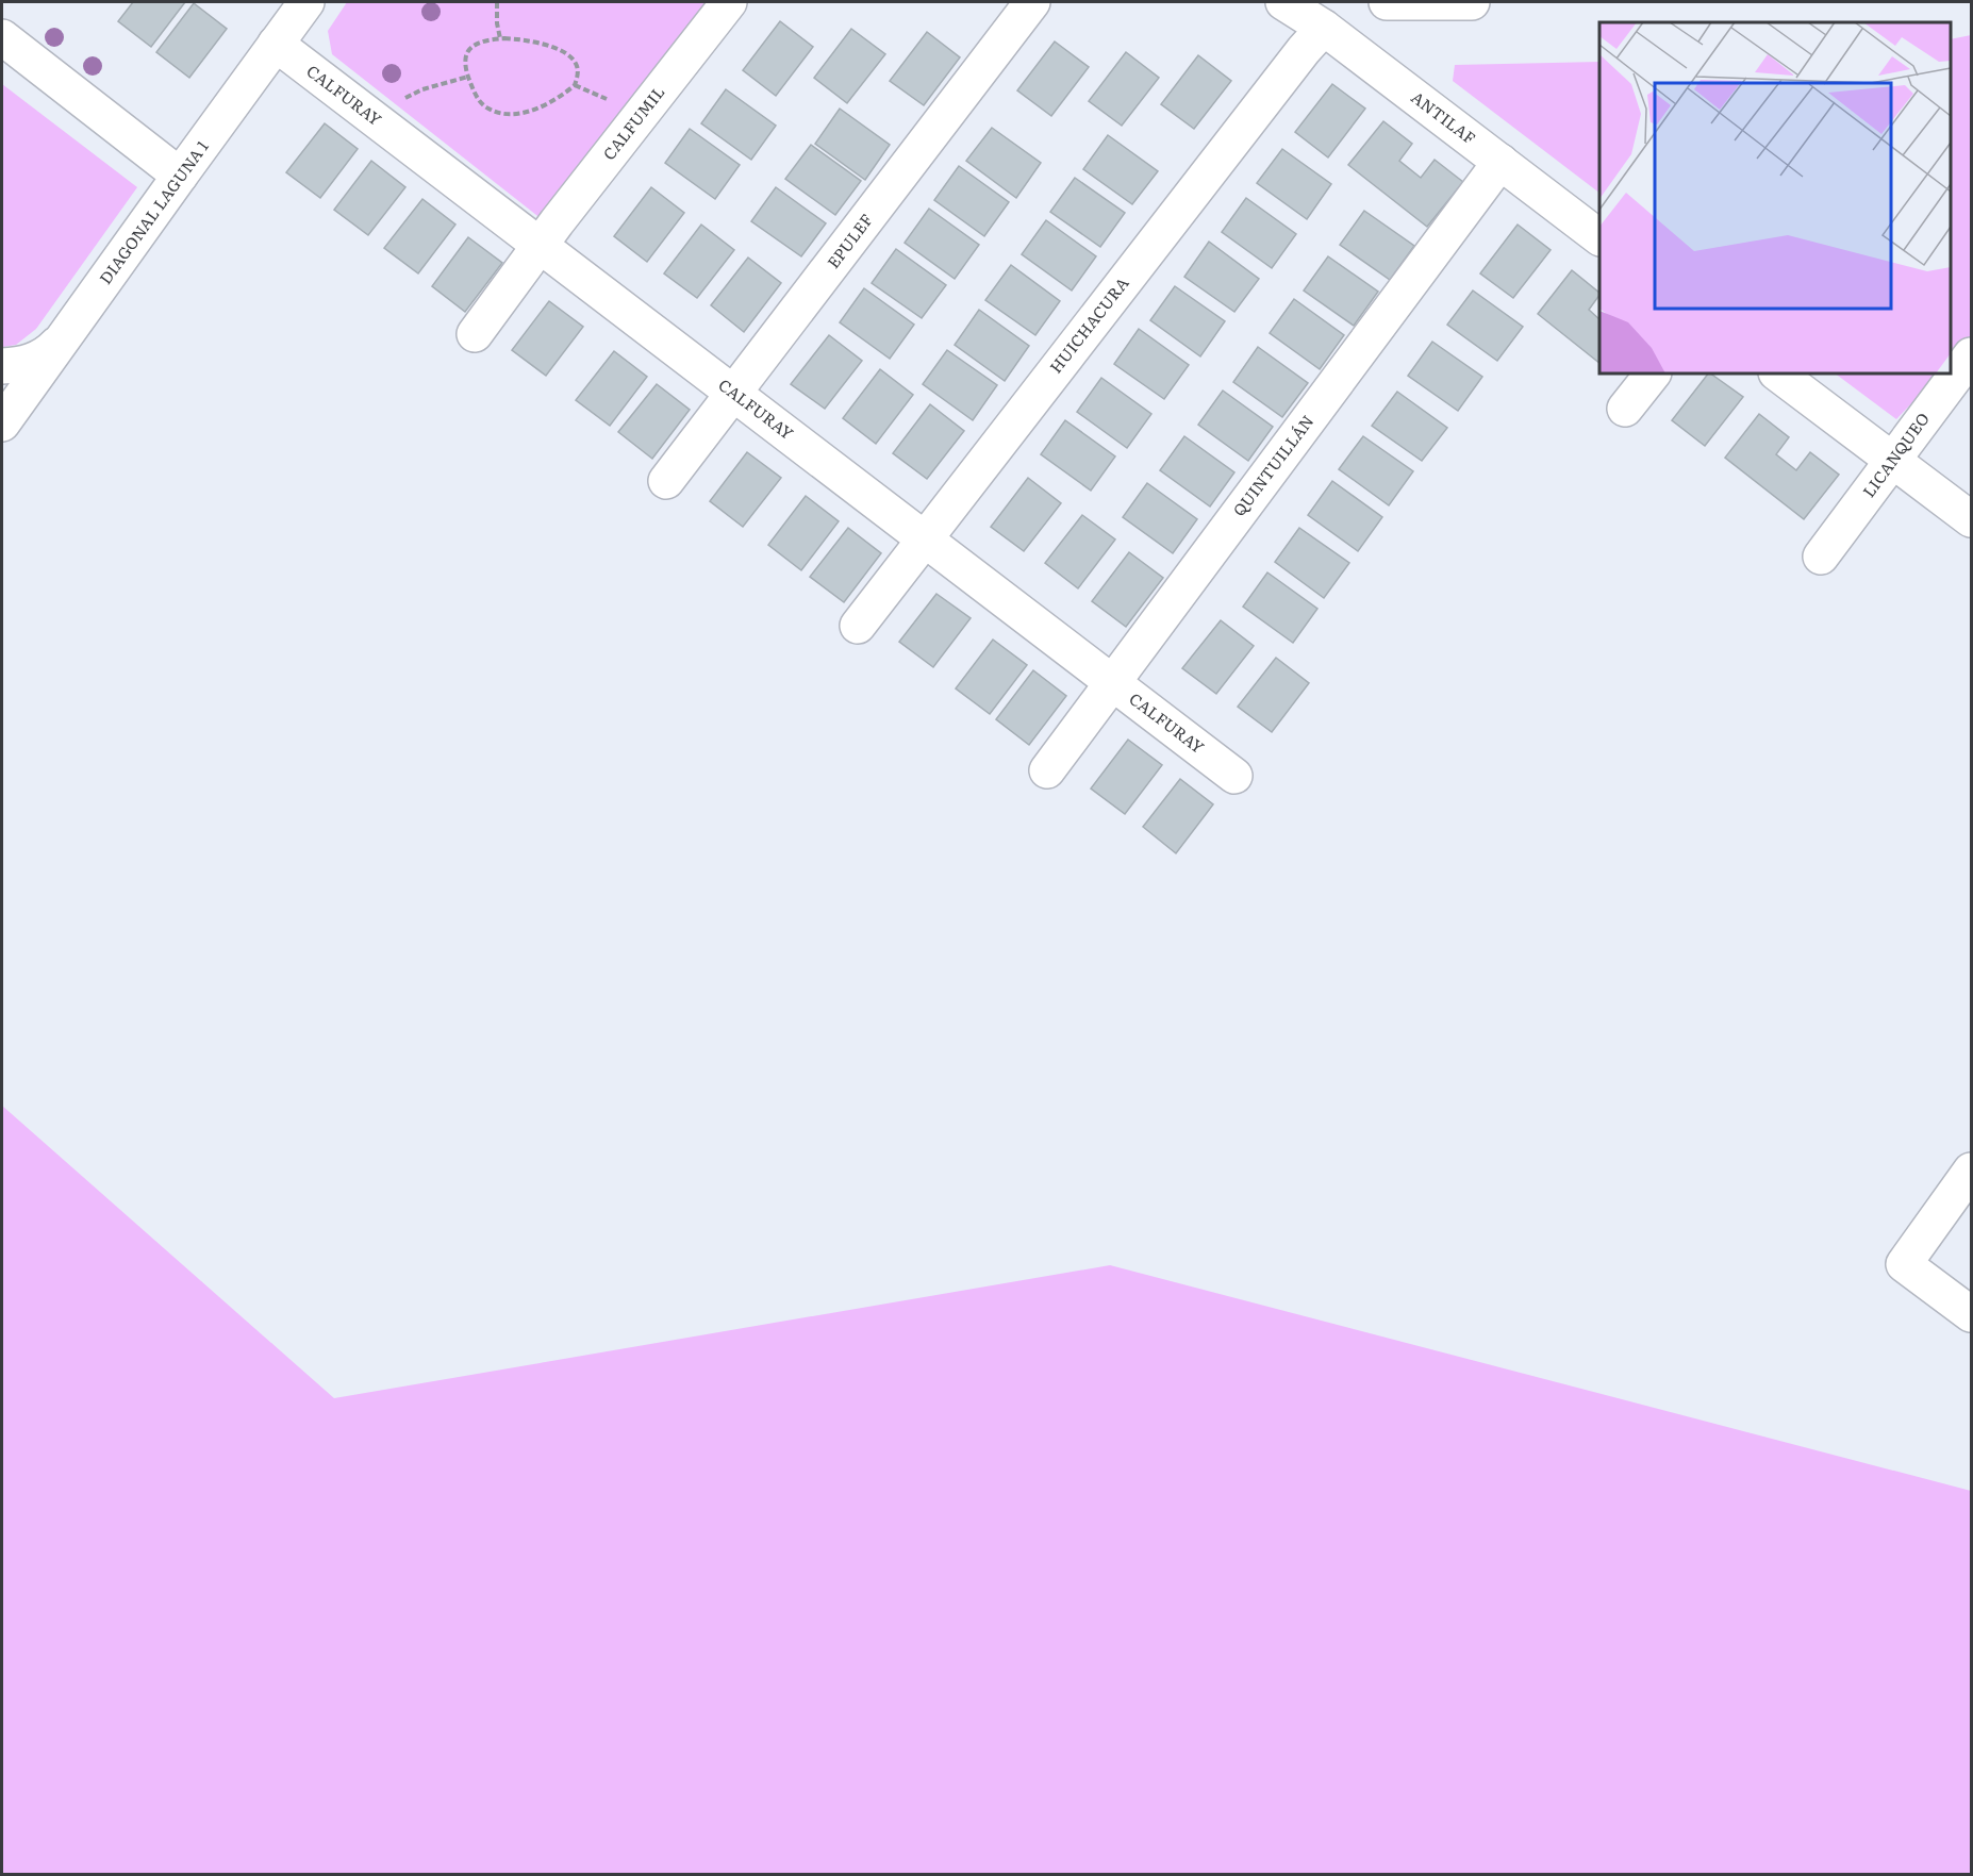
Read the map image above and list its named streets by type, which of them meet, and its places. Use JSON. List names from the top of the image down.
{
  "streets": {
    "street": [
      "CALFURAY",
      "ANTILAF",
      "CALFUMIL",
      "DIAGONAL LAGUNA 1",
      "EPULEF",
      "HUICHACURA",
      "LICANQUEO",
      "QUINTUILLÁN"
    ]
  },
  "crossings": [
    ["CALFURAY", "CALFUMIL"],
    ["CALFURAY", "DIAGONAL LAGUNA 1"],
    ["CALFURAY", "EPULEF"],
    ["CALFURAY", "HUICHACURA"],
    ["CALFURAY", "QUINTUILLÁN"],
    ["ANTILAF", "HUICHACURA"],
    ["ANTILAF", "QUINTUILLÁN"]
  ]
}
